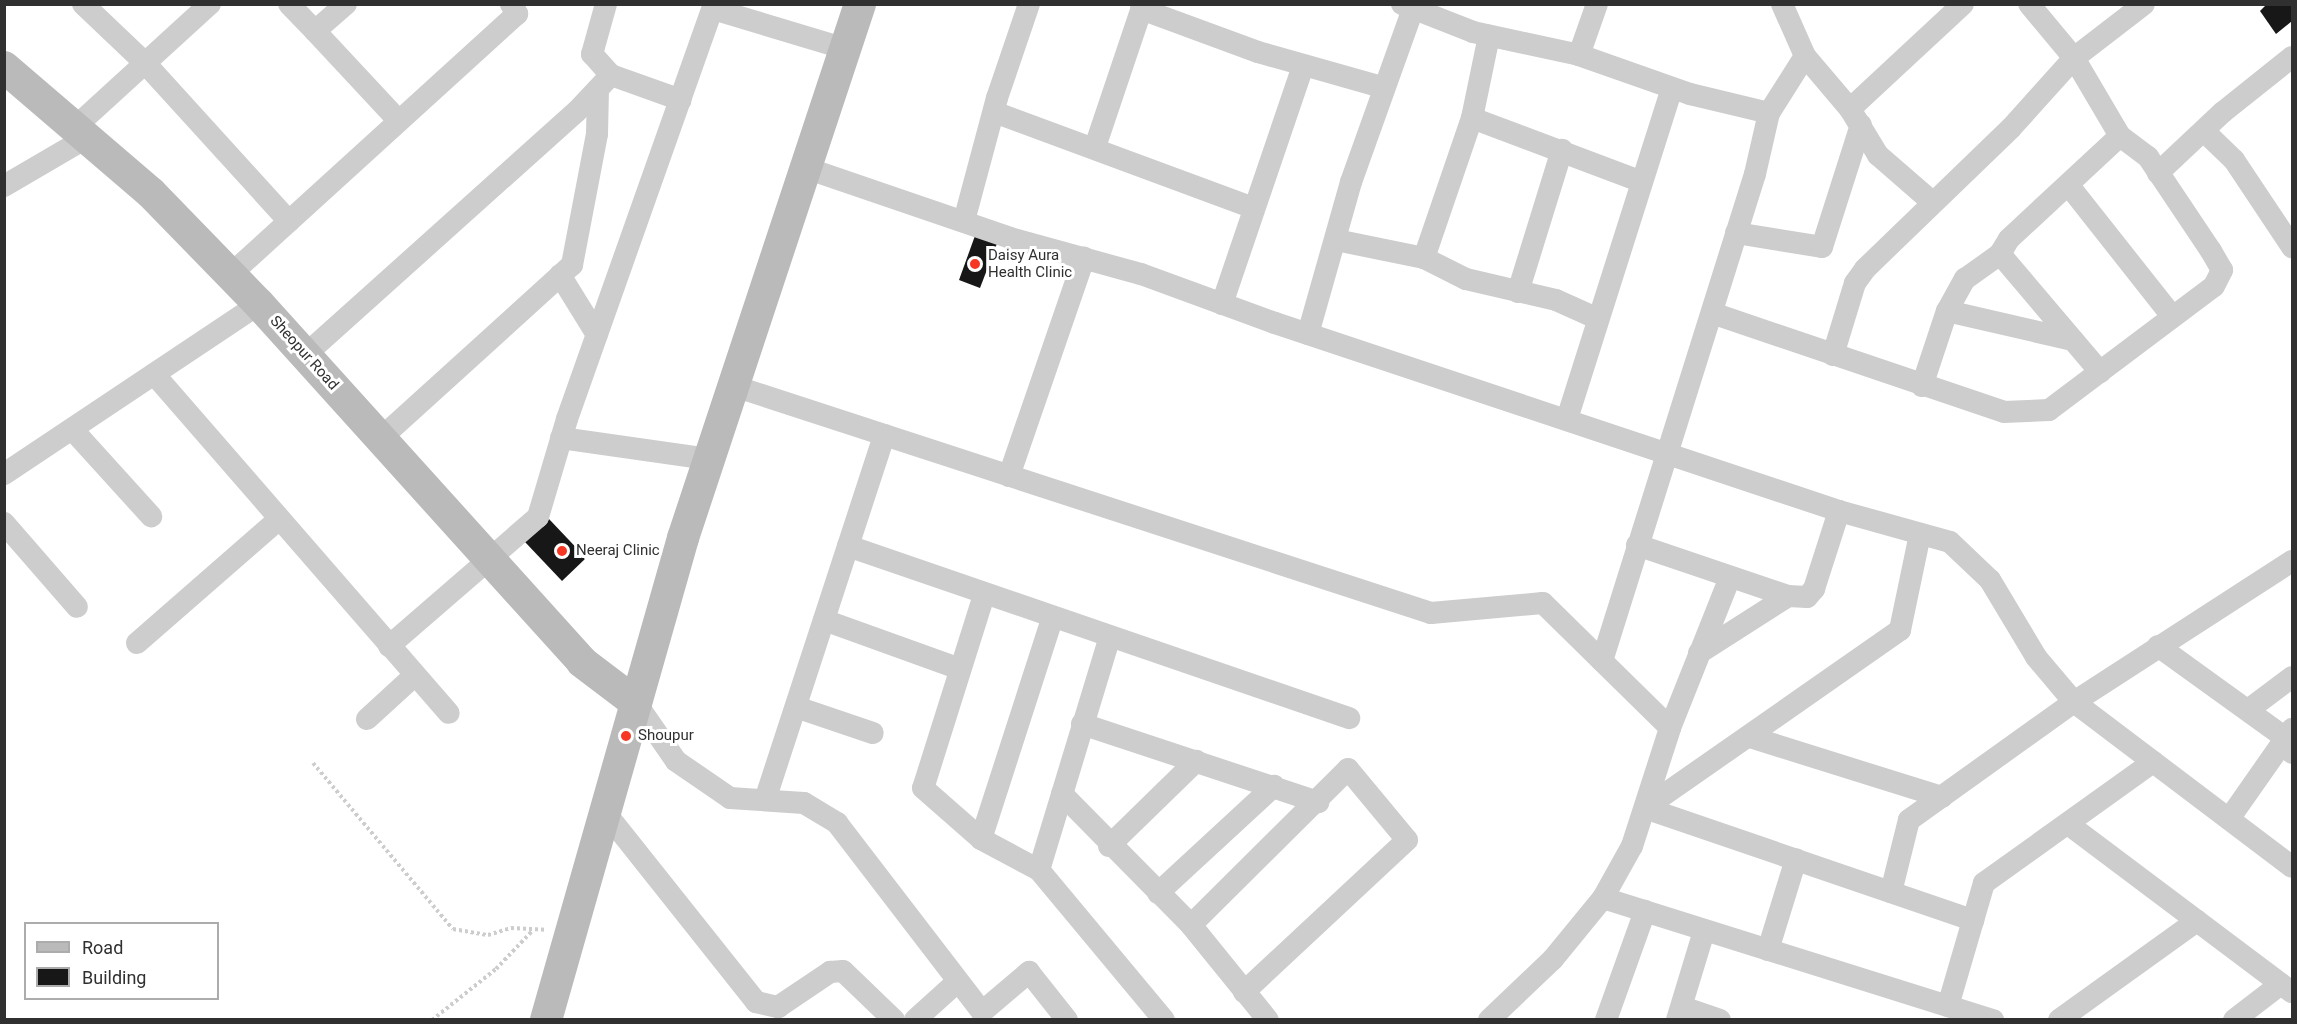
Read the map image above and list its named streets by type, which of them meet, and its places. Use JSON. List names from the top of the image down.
{
  "streets": {
    "street": ["Sheopur Road"]
  },
  "places": ["Daisy Aura Health Clinic", "Neeraj Clinic", "Shoupur"],
  "legend": ["Road", "Building"]
}
